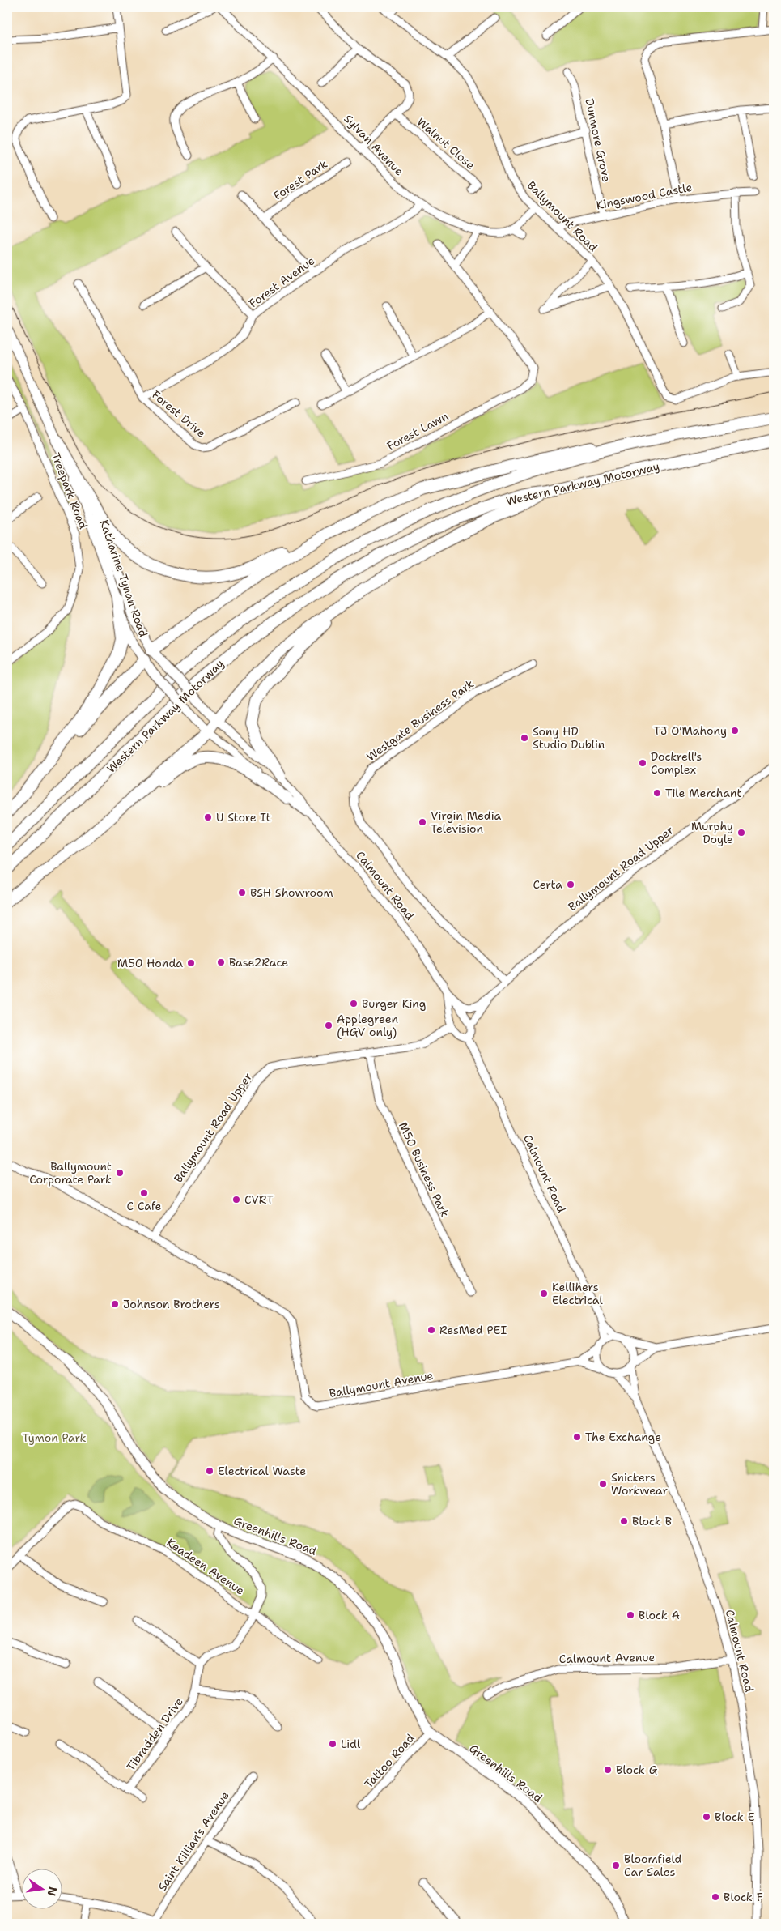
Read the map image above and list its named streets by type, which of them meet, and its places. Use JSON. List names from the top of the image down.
{
  "streets": {
    "highway": ["Western Parkway Motorway"],
    "main road": ["Katharine Tynan Road", "Greenhills Road"],
    "street": [
      "Dunmore Grove",
      "Walnut Close",
      "Sylvan Avenue",
      "Forest Park",
      "Kingswood Castle",
      "Ballymount Road",
      "Forest Avenue",
      "Forest Drive",
      "Forest Lawn",
      "Treepark Road",
      "Westgate Business Park",
      "Ballymount Road Upper",
      "Calmount Road",
      "M50 Business Park",
      "Ballymount Avenue",
      "Keadeen Avenue",
      "Calmount Avenue",
      "Tibradden Drive",
      "Tattoo Road",
      "Saint Killian's Avenue"
    ]
  },
  "crossings": [
    ["Dunmore Grove", "Kingswood Castle"],
    ["Sylvan Avenue", "Forest Avenue"],
    ["Kingswood Castle", "Ballymount Road"],
    ["Forest Avenue", "Forest Drive"],
    ["Katharine Tynan Road", "Calmount Road"],
    ["Westgate Business Park", "Ballymount Road Upper"],
    ["Ballymount Road Upper", "Calmount Road"],
    ["Ballymount Road Upper", "M50 Business Park"],
    ["Ballymount Road Upper", "Ballymount Avenue"],
    ["Calmount Road", "Ballymount Avenue"],
    ["Calmount Road", "Calmount Avenue"],
    ["Greenhills Road", "Tattoo Road"]
  ],
  "parks": ["Tymon Park"],
  "places": [
    "TJ O'Mahony",
    "Sony HD Studio Dublin",
    "Dockrell's Complex",
    "Tile Merchant",
    "U Store It",
    "Virgin Media Television",
    "Murphy Doyle",
    "Certa",
    "BSH Showroom",
    "Base2Race",
    "M50 Honda",
    "Burger King",
    "Applegreen (HGV only)",
    "Ballymount Corporate Park",
    "C Cafe",
    "CVRT",
    "Kellihers Electrical",
    "Johnson Brothers",
    "ResMed PEI",
    "The Exchange",
    "Electrical Waste",
    "Snickers Workwear",
    "Block B",
    "Block A",
    "Lidl",
    "Block G",
    "Block E",
    "Bloomfield Car Sales",
    "Block F"
  ],
  "north": "right"
}
